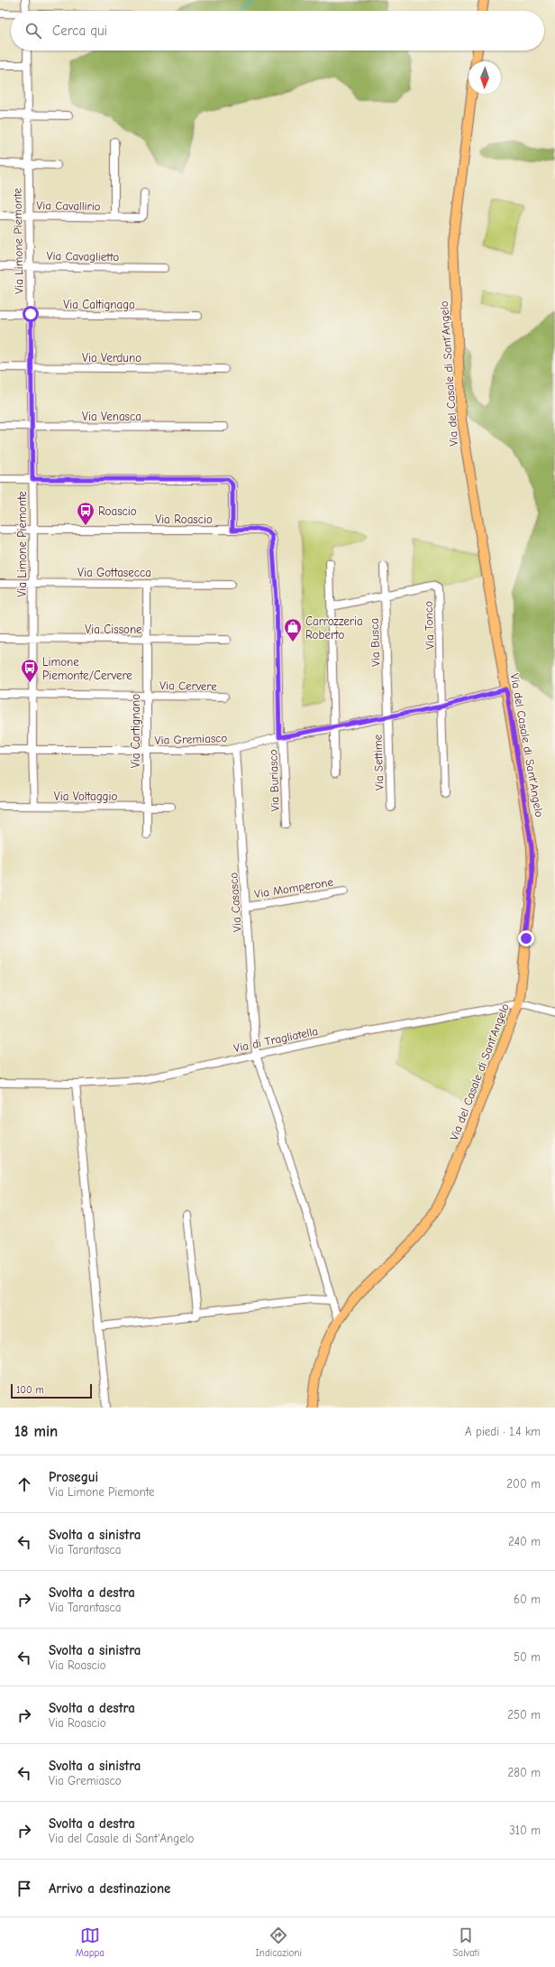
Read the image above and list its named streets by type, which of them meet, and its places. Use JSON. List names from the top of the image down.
{
  "streets": {
    "main road": ["Via del Casale di Sant'Angelo"],
    "street": [
      "Via Cavallirio",
      "Via Limone Piemonte",
      "Via Cavaglietto",
      "Via Caltignaga",
      "Via Verduno",
      "Via Venasca",
      "Via Roascio",
      "Via Gottasecca",
      "Via Tonco",
      "Via Cissone",
      "Via Busca",
      "Via Cervere",
      "Via Cartignano",
      "Via Gremiasco",
      "Via Settime",
      "Via Buriasco",
      "Via Voltaggio",
      "Via Momperone",
      "Via Casasco",
      "Via di Tragliatella"
    ]
  },
  "crossings": [
    ["Via Cavallirio", "Via Limone Piemonte"],
    ["Via Limone Piemonte", "Via Cavaglietto"],
    ["Via Limone Piemonte", "Via Caltignaga"],
    ["Via Limone Piemonte", "Via Verduno"],
    ["Via Limone Piemonte", "Via Venasca"],
    ["Via Limone Piemonte", "Via Roascio"],
    ["Via Limone Piemonte", "Via Gottasecca"],
    ["Via Limone Piemonte", "Via Cissone"],
    ["Via Limone Piemonte", "Via Cervere"],
    ["Via Limone Piemonte", "Via Gremiasco"],
    ["Via Limone Piemonte", "Via Voltaggio"],
    ["Via del Casale di Sant'Angelo", "Via Gremiasco"],
    ["Via del Casale di Sant'Angelo", "Via Casasco"],
    ["Via del Casale di Sant'Angelo", "Via di Tragliatella"],
    ["Via Roascio", "Via Gremiasco"],
    ["Via Roascio", "Via Buriasco"],
    ["Via Gottasecca", "Via Cartignano"],
    ["Via Tonco", "Via Busca"],
    ["Via Tonco", "Via Gremiasco"],
    ["Via Cissone", "Via Cartignano"],
    ["Via Busca", "Via Gremiasco"],
    ["Via Busca", "Via Settime"],
    ["Via Cervere", "Via Cartignano"],
    ["Via Cartignano", "Via Gremiasco"],
    ["Via Cartignano", "Via Voltaggio"],
    ["Via Gremiasco", "Via Settime"],
    ["Via Gremiasco", "Via Buriasco"],
    ["Via Gremiasco", "Via Casasco"],
    ["Via Momperone", "Via Casasco"],
    ["Via Casasco", "Via di Tragliatella"]
  ],
  "places": {
    "bus stop": ["Roascio", "Limone Piemonte/Cervere"],
    "shop": ["Carrozzeria Roberto"]
  },
  "scale_bar": "100 m",
  "north": "bottom",
  "page": {
    "search": "Cerca qui",
    "scale": "100 m",
    "heading": ["18 min", "A piedi · 1.4 km"],
    "list": [
      ["Prosegui", "Via Limone Piemonte", "200 m"],
      ["Svolta a sinistra", "Via Tarantasca", "240 m"],
      ["Svolta a destra", "Via Tarantasca", "60 m"],
      ["Svolta a sinistra", "Via Roascio", "50 m"],
      ["Svolta a destra", "Via Roascio", "250 m"],
      ["Svolta a sinistra", "Via Gremiasco", "280 m"],
      ["Svolta a destra", "Via del Casale di Sant'Angelo", "310 m"],
      "Arrivo a destinazione"
    ],
    "nav": ["Mappa", "Indicazioni", "Salvati"]
  }
}
